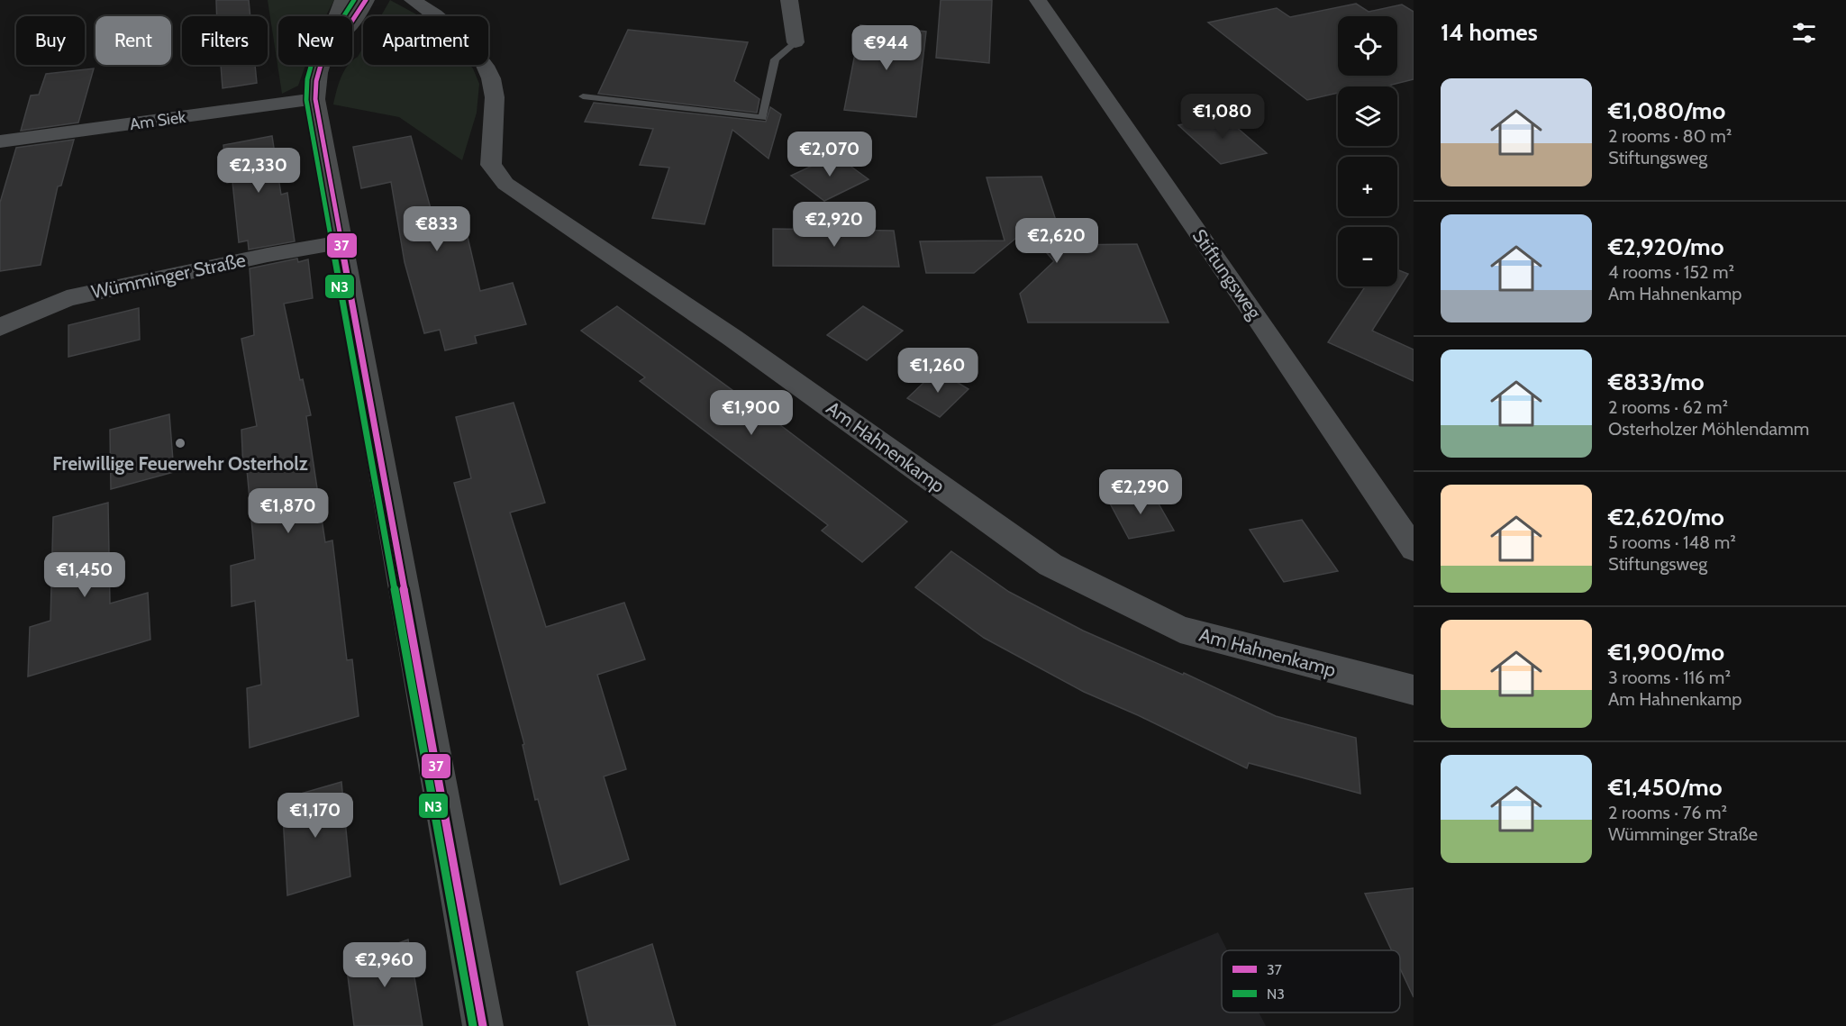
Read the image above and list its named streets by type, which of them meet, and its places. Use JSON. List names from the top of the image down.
{
  "streets": {
    "street": [
      "Am Siek",
      "Stiftungsweg",
      "Wümminger Straße",
      "Am Hahnenkamp"
    ]
  },
  "places": ["Freiwillige Feuerwehr Osterholz"],
  "lines": ["transit line 37", "transit line N3"],
  "legend": ["37", "N3"],
  "page": {
    "heading": "14 homes",
    "map_buttons": ["+", "−"],
    "chip": [
      "Buy",
      "Rent",
      "Filters",
      "New",
      "Apartment"
    ],
    "price": [
      "€944",
      "€1,080",
      "€2,070",
      "€2,330",
      "€2,920",
      "€833",
      "€2,620",
      "€1,260",
      "€1,900",
      "€2,290",
      "€1,870",
      "€1,450",
      "€1,170",
      "€2,960"
    ],
    "list": [
      {
        "name": "€1,080/mo",
        "note": "2 rooms · 80 m² · Stiftungsweg"
      },
      {
        "name": "€2,920/mo",
        "note": "4 rooms · 152 m² · Am Hahnenkamp"
      },
      {
        "name": "€833/mo",
        "note": "2 rooms · 62 m² · Osterholzer Möhlendamm"
      },
      {
        "name": "€2,620/mo",
        "note": "5 rooms · 148 m² · Stiftungsweg"
      },
      {
        "name": "€1,900/mo",
        "note": "3 rooms · 116 m² · Am Hahnenkamp"
      },
      {
        "name": "€1,450/mo",
        "note": "2 rooms · 76 m² · Wümminger Straße"
      }
    ]
  }
}
